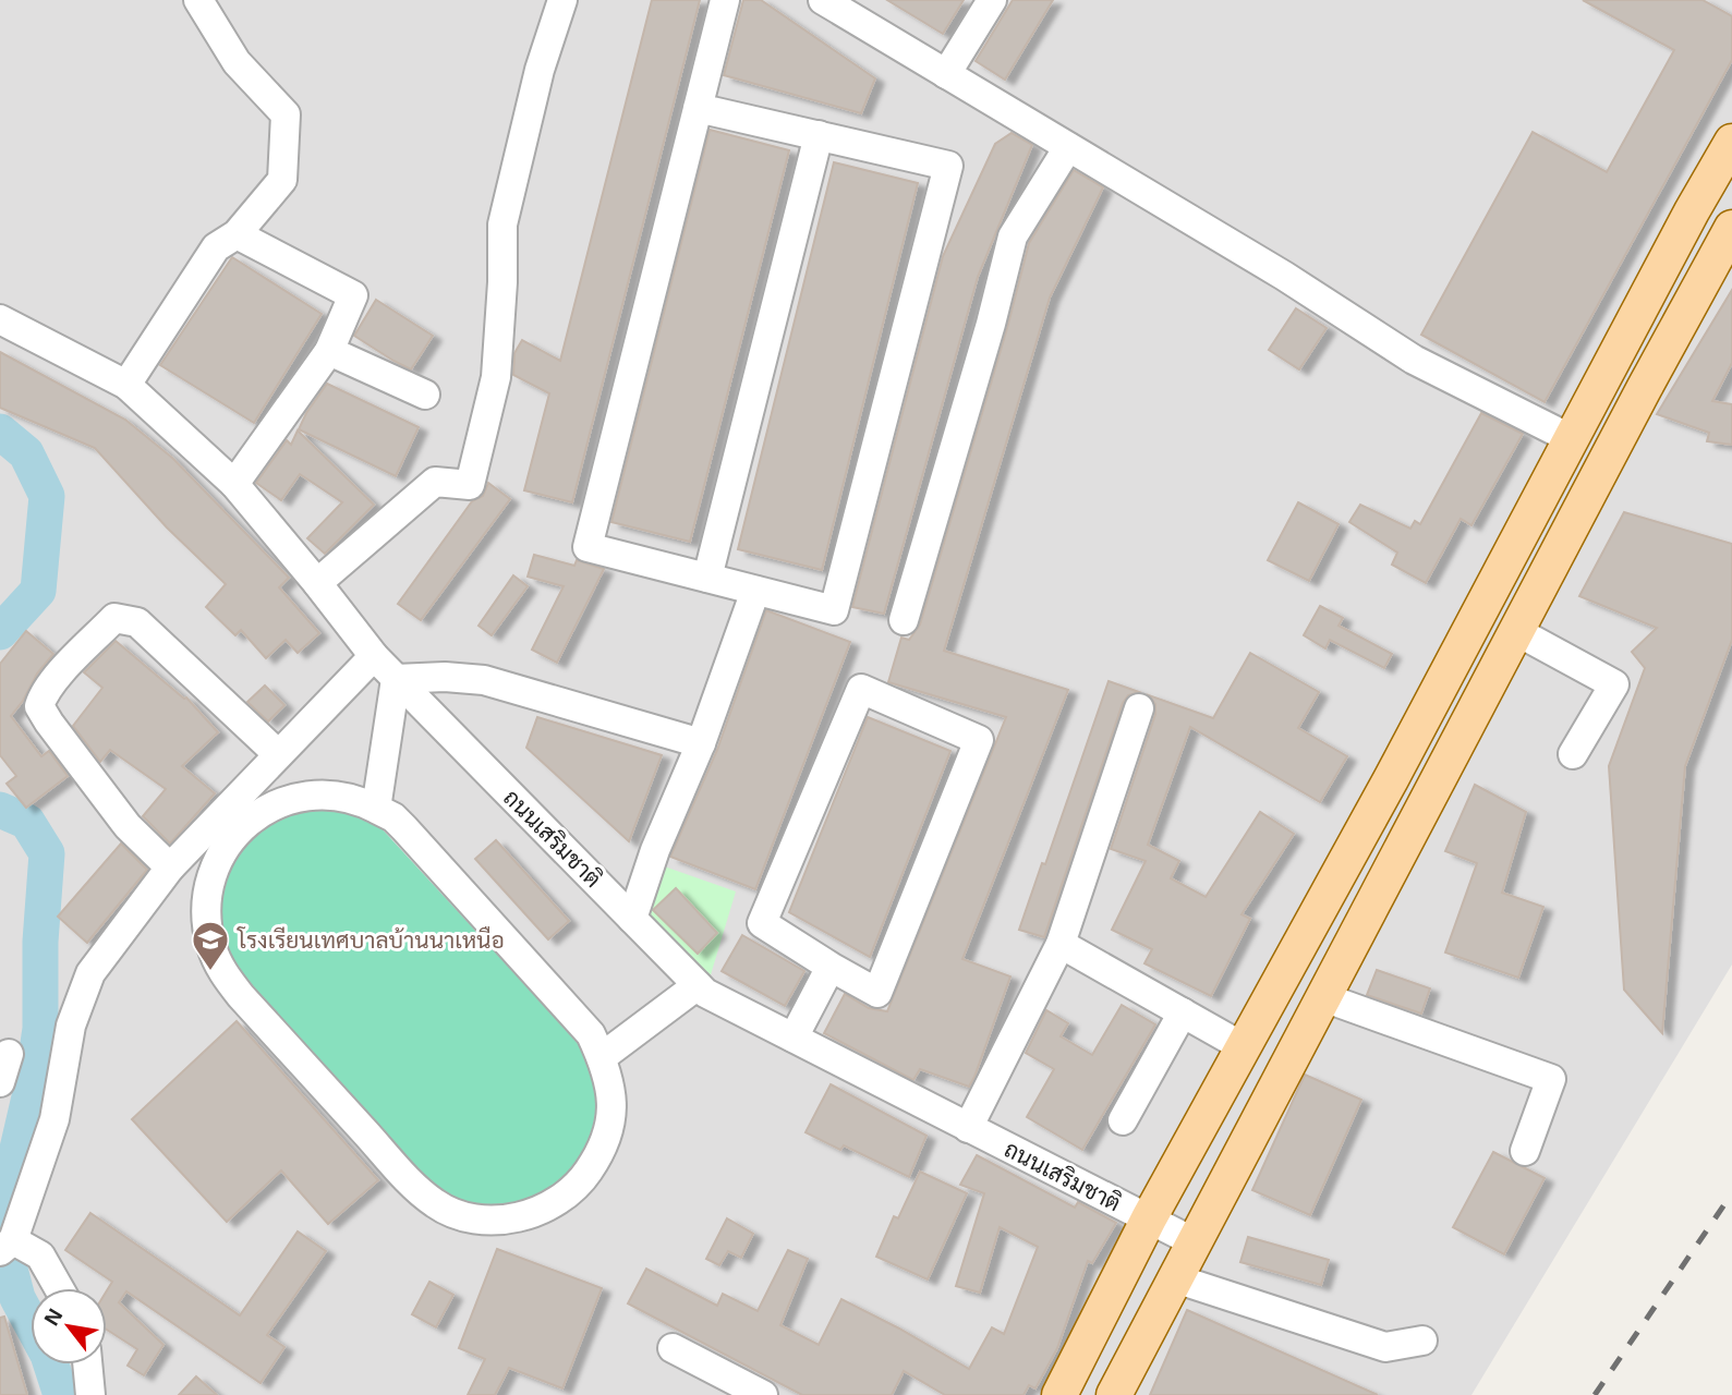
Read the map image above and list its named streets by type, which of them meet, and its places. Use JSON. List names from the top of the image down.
{
  "streets": {
    "street": ["ถนนเสริมชาติ"]
  },
  "places": {
    "school or university": ["โรงเรียนเทศบาลบ้านนาเหนือ"]
  },
  "north": "top left"
}
